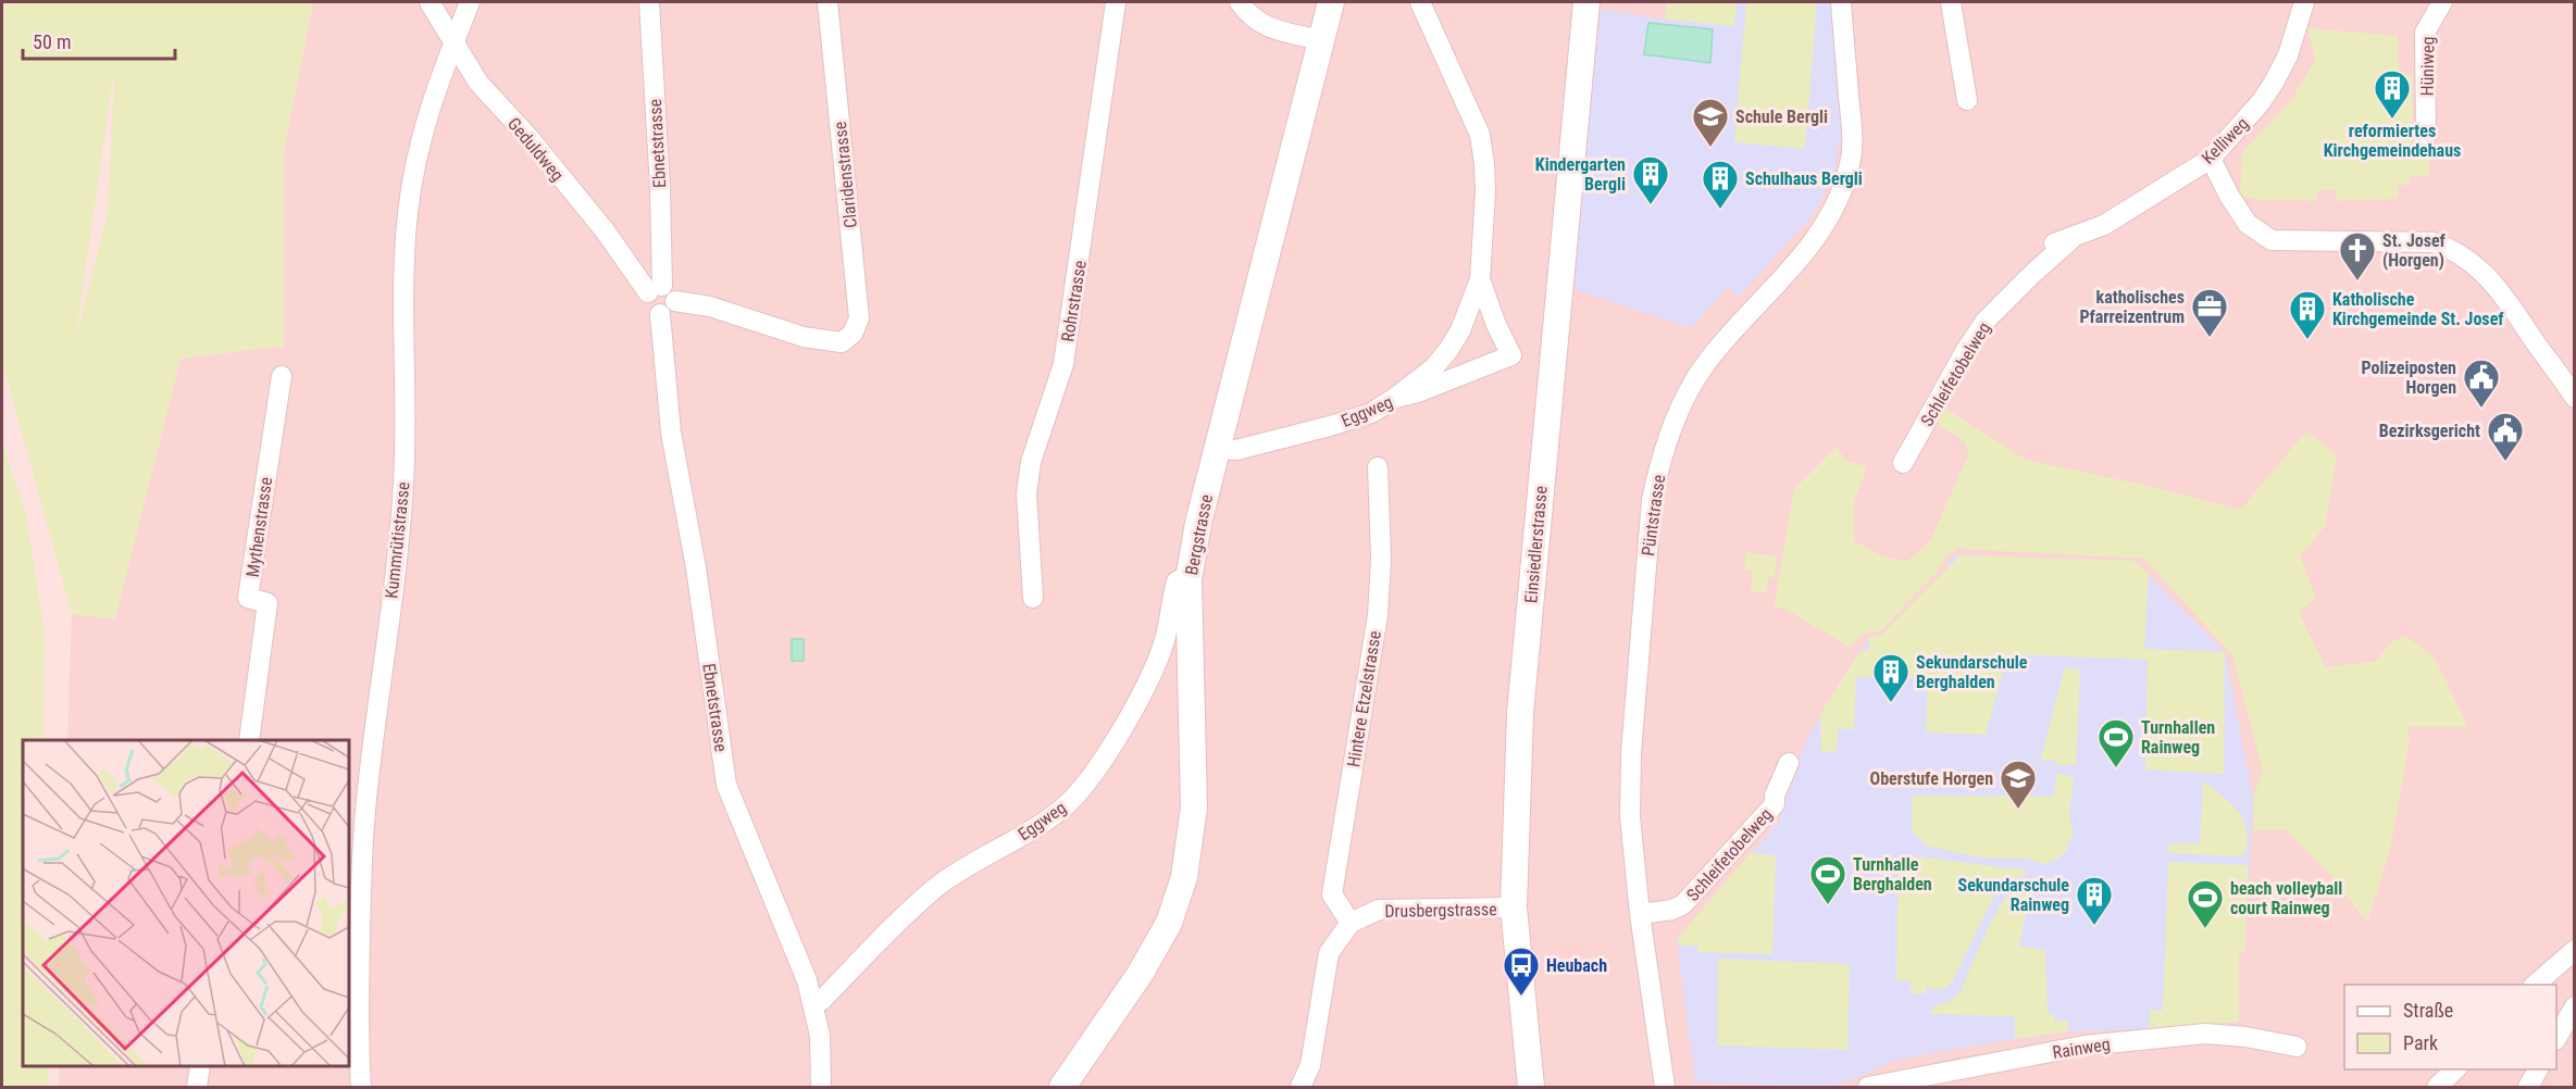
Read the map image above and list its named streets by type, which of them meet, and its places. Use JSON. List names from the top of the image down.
{
  "streets": {
    "street": [
      "Hüniweg",
      "Kelliweg",
      "Ebnetstrasse",
      "Geduldweg",
      "Claridenstrasse",
      "Rohrstrasse",
      "Schleifetobelweg",
      "Eggweg",
      "Püntstrasse",
      "Mythenstrasse",
      "Bergstrasse",
      "Kummrütistrasse",
      "Einsiedlerstrasse",
      "Hintere Etzelstrasse",
      "Drusbergstrasse",
      "Rainweg"
    ]
  },
  "crossings": [
    ["Kelliweg", "Schleifetobelweg"],
    ["Ebnetstrasse", "Geduldweg"],
    ["Ebnetstrasse", "Claridenstrasse"],
    ["Ebnetstrasse", "Eggweg"],
    ["Geduldweg", "Claridenstrasse"],
    ["Geduldweg", "Kummrütistrasse"],
    ["Schleifetobelweg", "Püntstrasse"],
    ["Eggweg", "Bergstrasse"],
    ["Einsiedlerstrasse", "Drusbergstrasse"],
    ["Hintere Etzelstrasse", "Drusbergstrasse"]
  ],
  "places": {
    "building": [
      "reformiertes Kirchgemeindehaus",
      "Kindergarten Bergli",
      "Schulhaus Bergli",
      "Katholische Kirchgemeinde St. Josef",
      "Sekundarschule Berghalden",
      "Sekundarschule Rainweg"
    ],
    "school or university": ["Schule Bergli", "Oberstufe Horgen"],
    "church": ["St. Josef (Horgen)"],
    "office": ["katholisches Pfarreizentrum"],
    "public building": ["Polizeiposten Horgen", "Bezirksgericht"],
    "sports": ["Turnhallen Rainweg", "Turnhalle Berghalden", "beach volleyball court Rainweg"],
    "bus stop": ["Heubach"]
  },
  "legend": ["Straße", "Park"],
  "scale_bar": "50 m"
}
